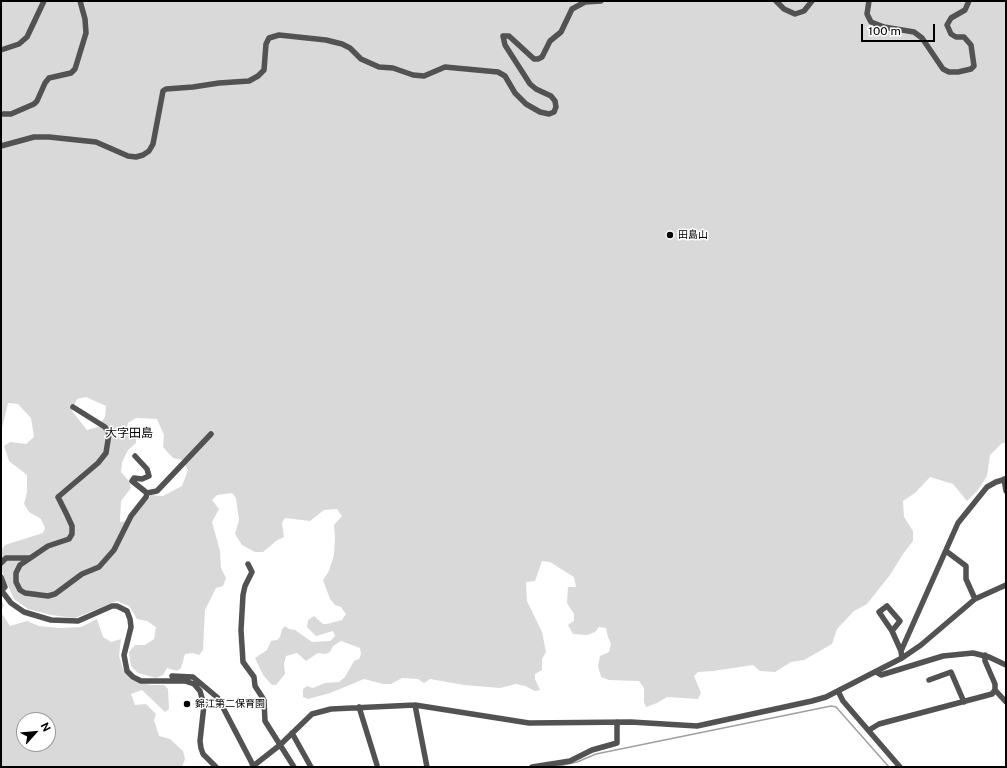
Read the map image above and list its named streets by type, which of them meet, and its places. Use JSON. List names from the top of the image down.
{
  "districts": ["大字田島"],
  "places": ["田島山", "錦江第二保育園"],
  "scale_bar": "100 m",
  "north": "top right"
}
